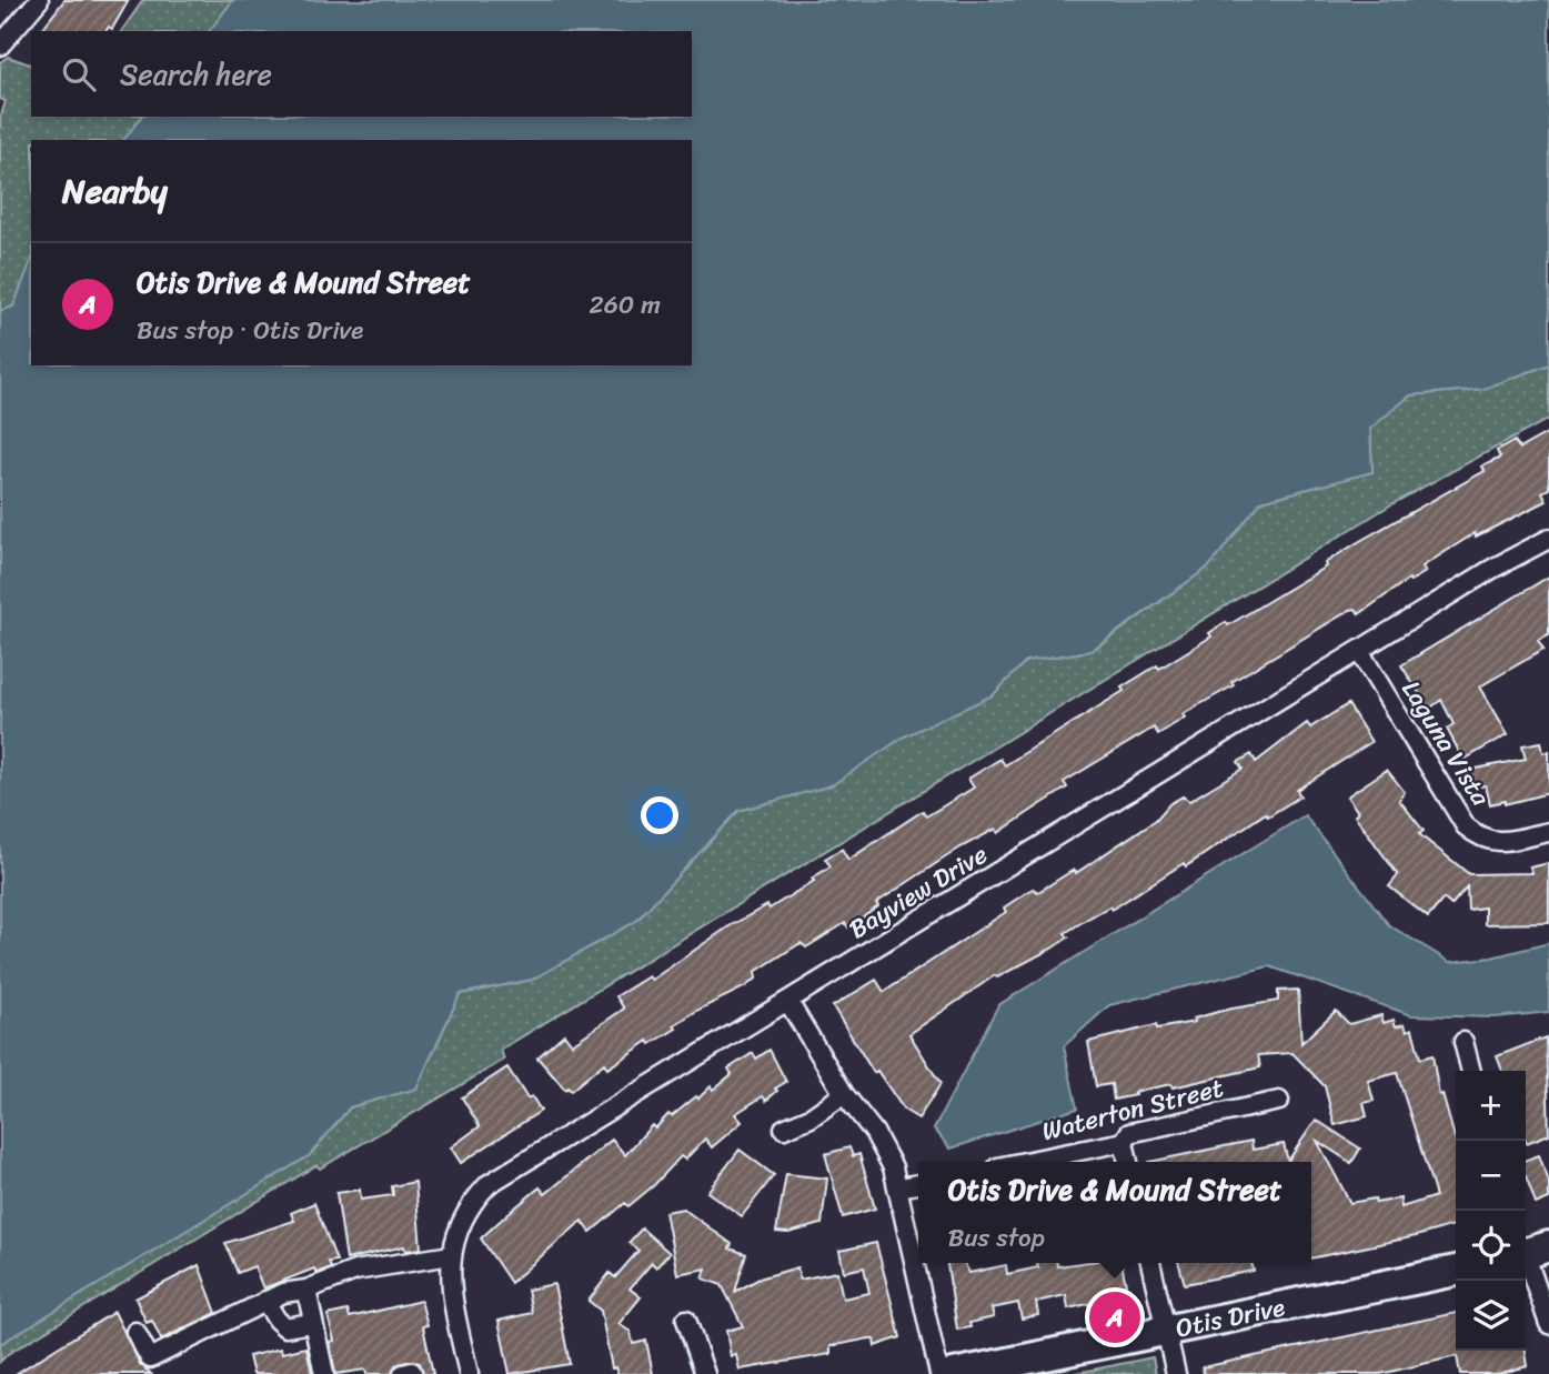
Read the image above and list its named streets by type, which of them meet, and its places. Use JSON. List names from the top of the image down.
{
  "streets": {
    "main road": ["Otis Drive"],
    "street": ["Laguna Vista", "Bayview Drive", "Waterton Street"]
  },
  "crossings": [
    ["Laguna Vista", "Bayview Drive"]
  ],
  "page": {
    "search": "Search here",
    "heading": "Nearby",
    "list": [
      {
        "mark": "A",
        "name": "Otis Drive & Mound Street",
        "note": "Bus stop · Otis Drive",
        "value": "260 m"
      }
    ],
    "map_buttons": ["+", "−"],
    "popup": ["Otis Drive & Mound Street", "Bus stop"],
    "pins": "A"
  }
}
